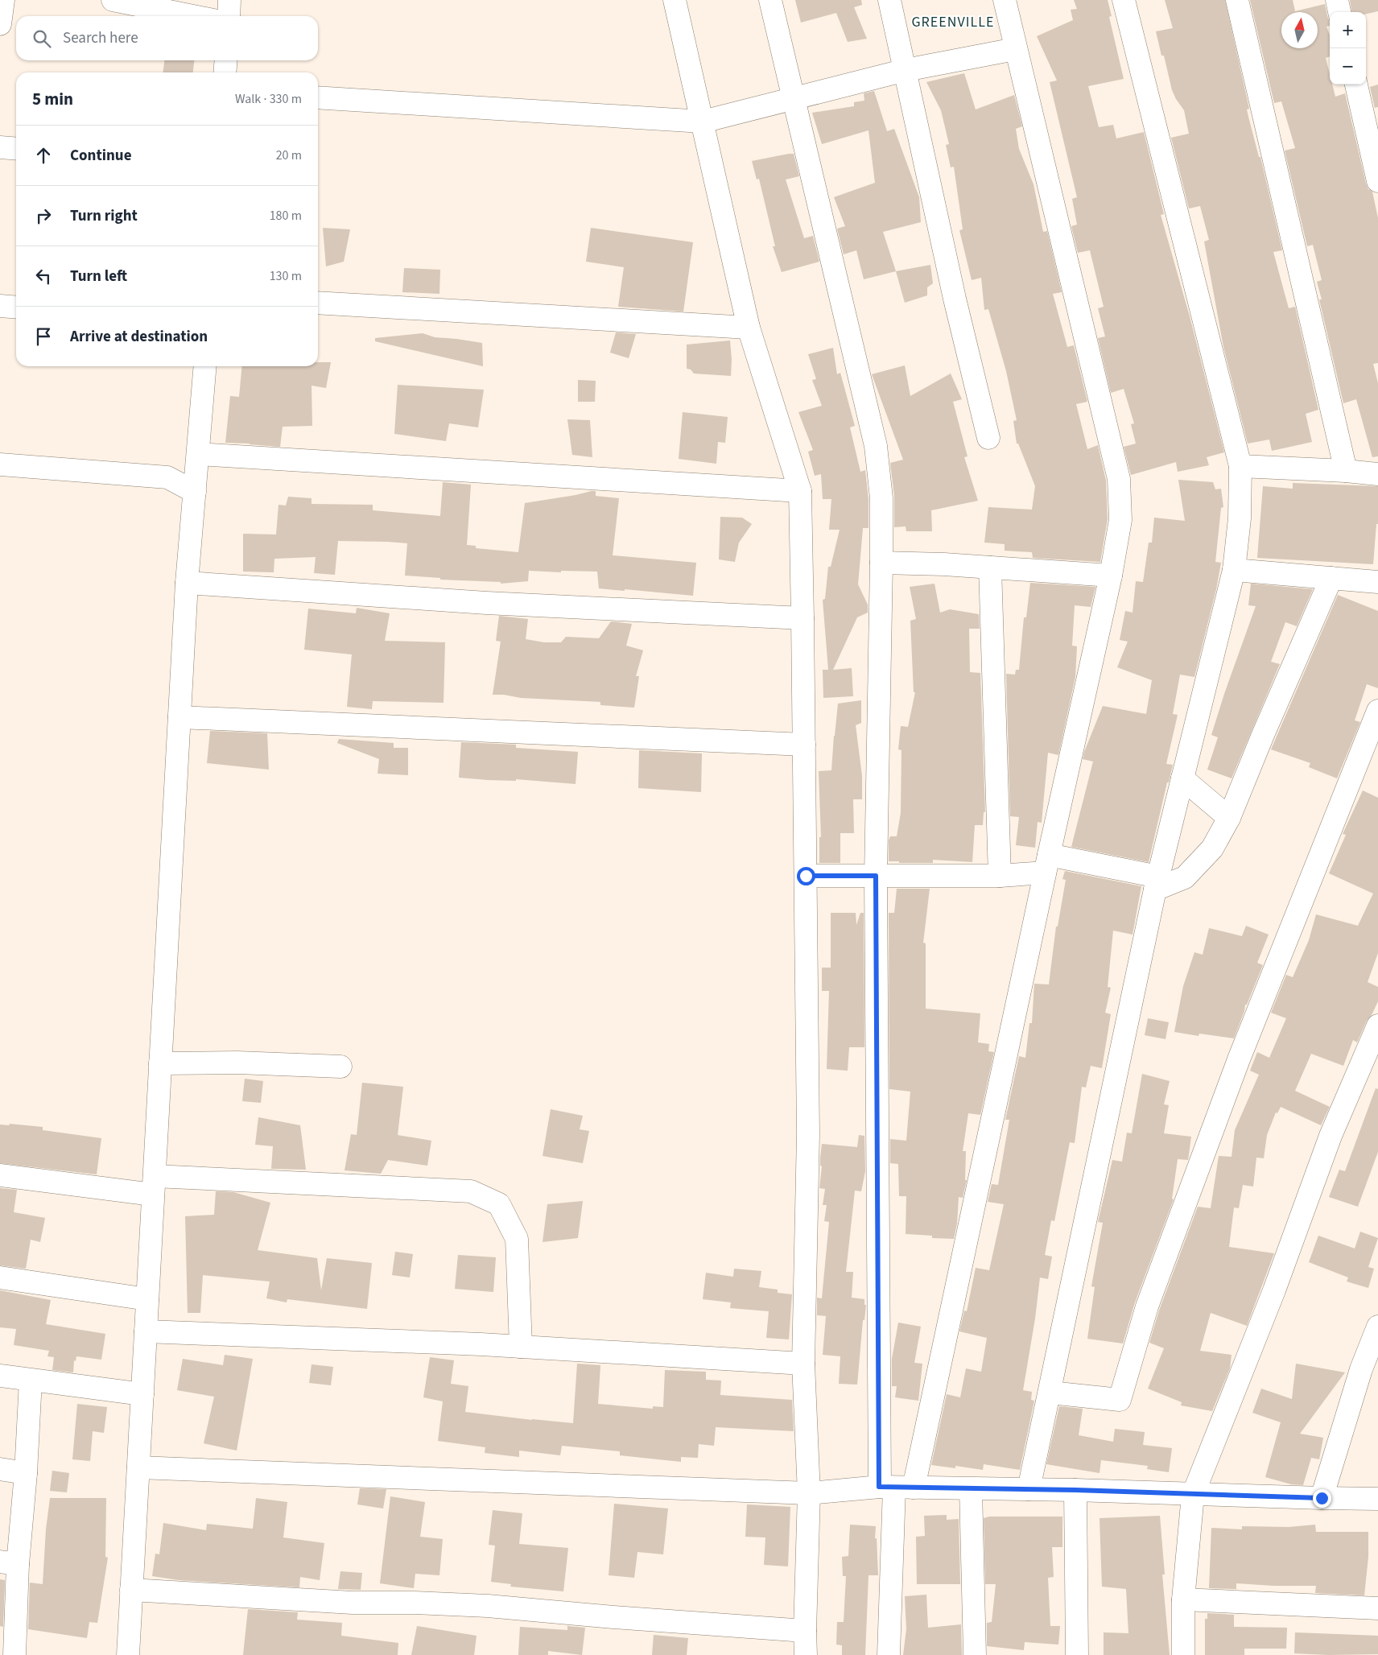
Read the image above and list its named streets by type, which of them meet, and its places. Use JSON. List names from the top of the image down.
{
  "districts": ["GREENVILLE"],
  "north": "top",
  "page": {
    "map_buttons": ["+", "−"],
    "search": "Search here",
    "heading": ["5 min", "Walk · 330 m"],
    "list": [
      ["Continue", "20 m"],
      ["Turn right", "180 m"],
      ["Turn left", "130 m"],
      "Arrive at destination"
    ]
  }
}
